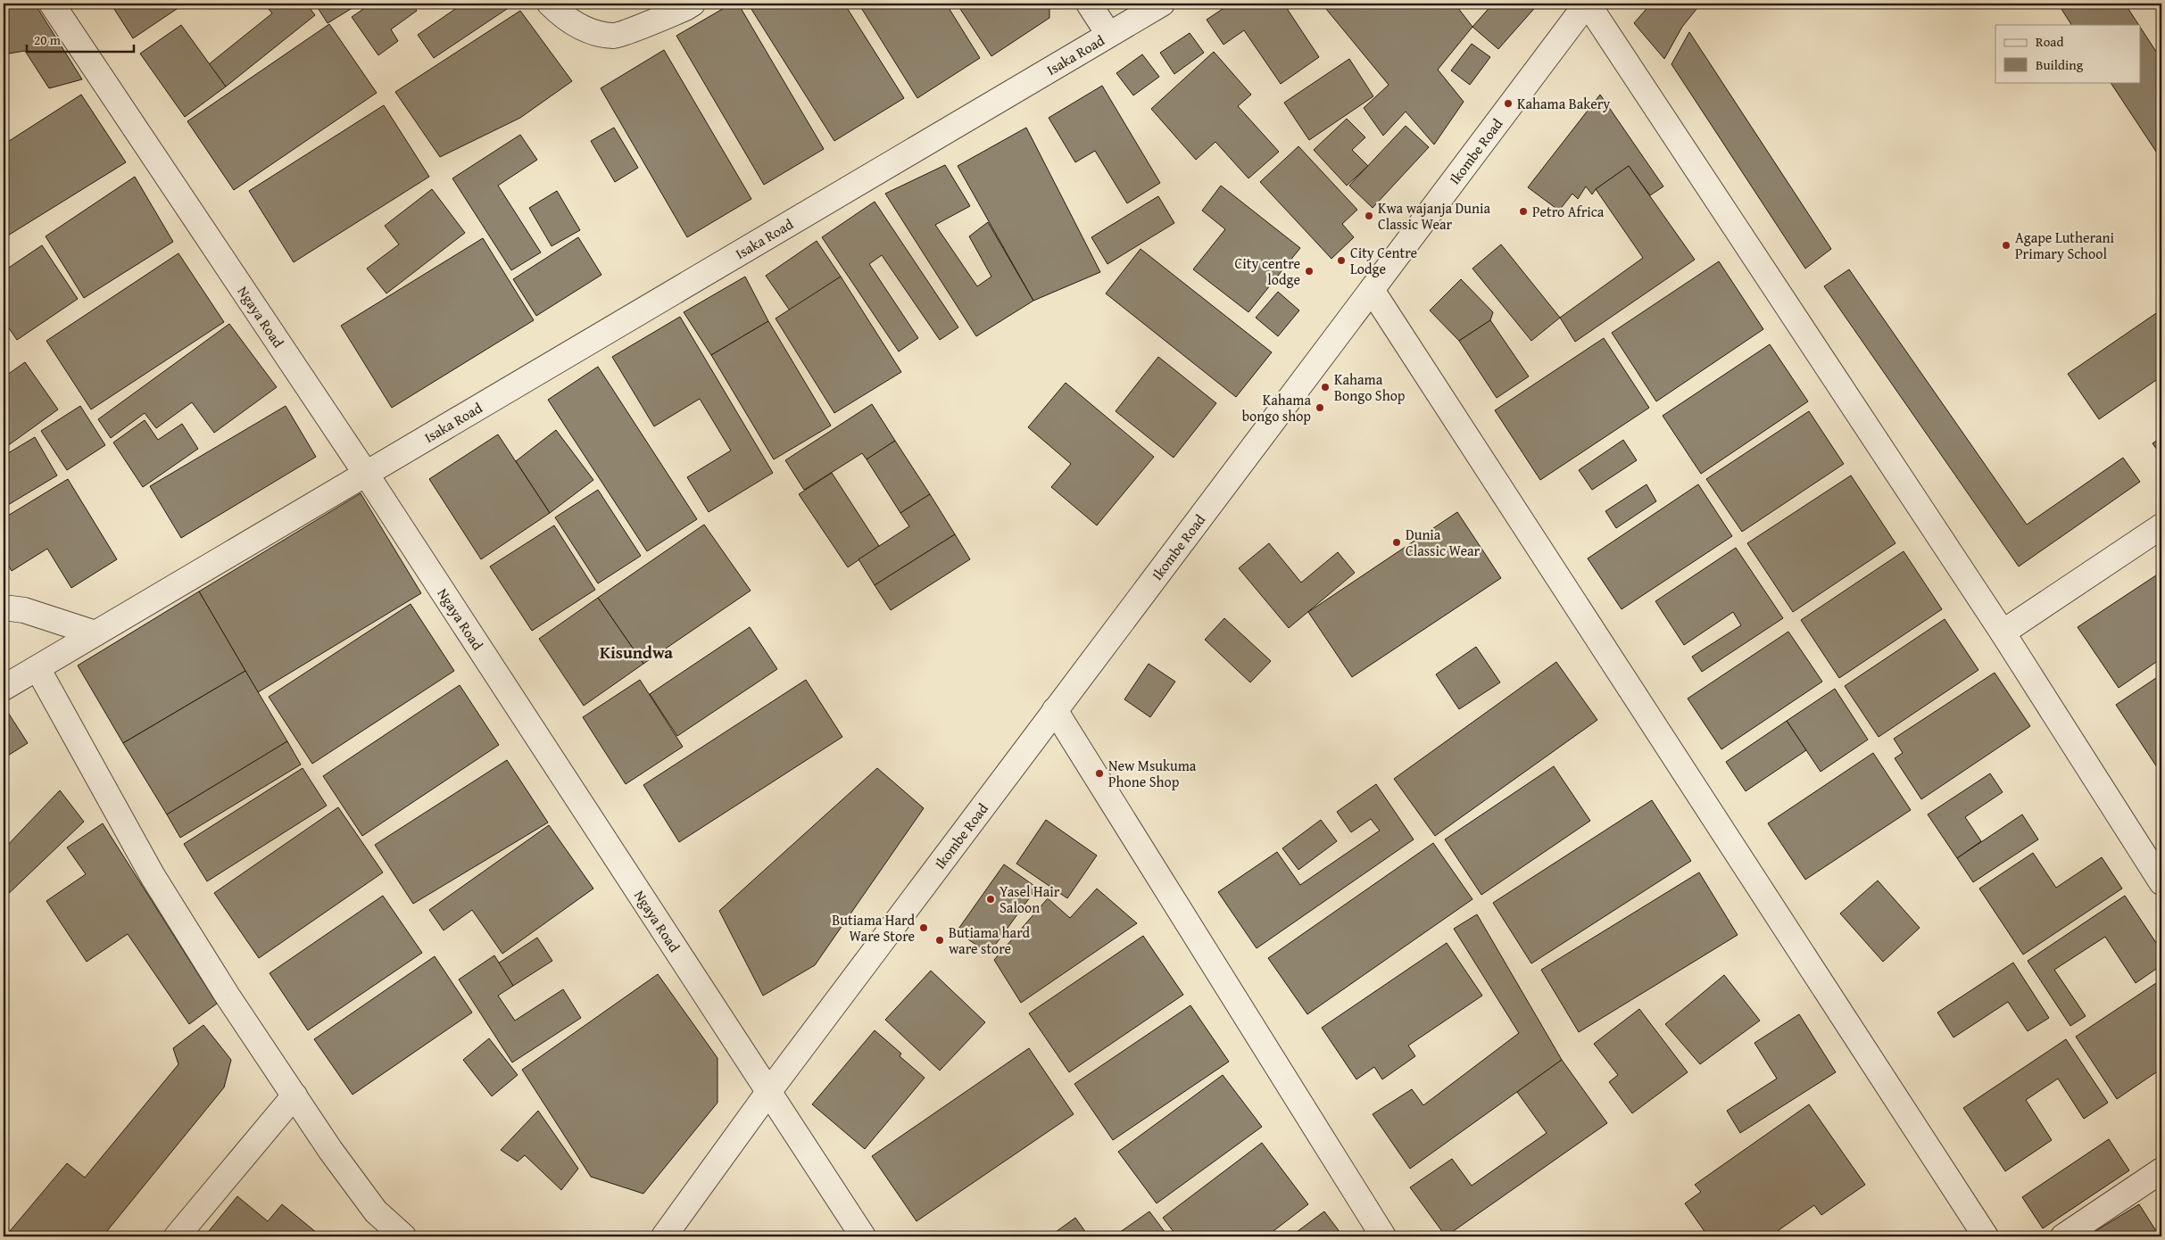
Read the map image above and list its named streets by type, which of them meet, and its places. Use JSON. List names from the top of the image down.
{
  "streets": {
    "street": ["Isaka Road", "Ikombe Road", "Ngaya Road"]
  },
  "crossings": [
    ["Isaka Road", "Ngaya Road"],
    ["Ikombe Road", "Ngaya Road"]
  ],
  "districts": ["Kisundwa"],
  "places": [
    "Kahama Bakery",
    "Petro Africa",
    "Kwa wajanja Dunia Classic Wear",
    "Agape Lutherani Primary School",
    "City Centre Lodge",
    "City centre lodge",
    "Kahama Bongo Shop",
    "Kahama bongo shop",
    "Dunia Classic Wear",
    "New Msukuma Phone Shop",
    "Yasel Hair Saloon",
    "Butiama Hard Ware Store",
    "Butiama hard ware store"
  ],
  "legend": ["Road", "Building"],
  "scale_bar": "20 m"
}
